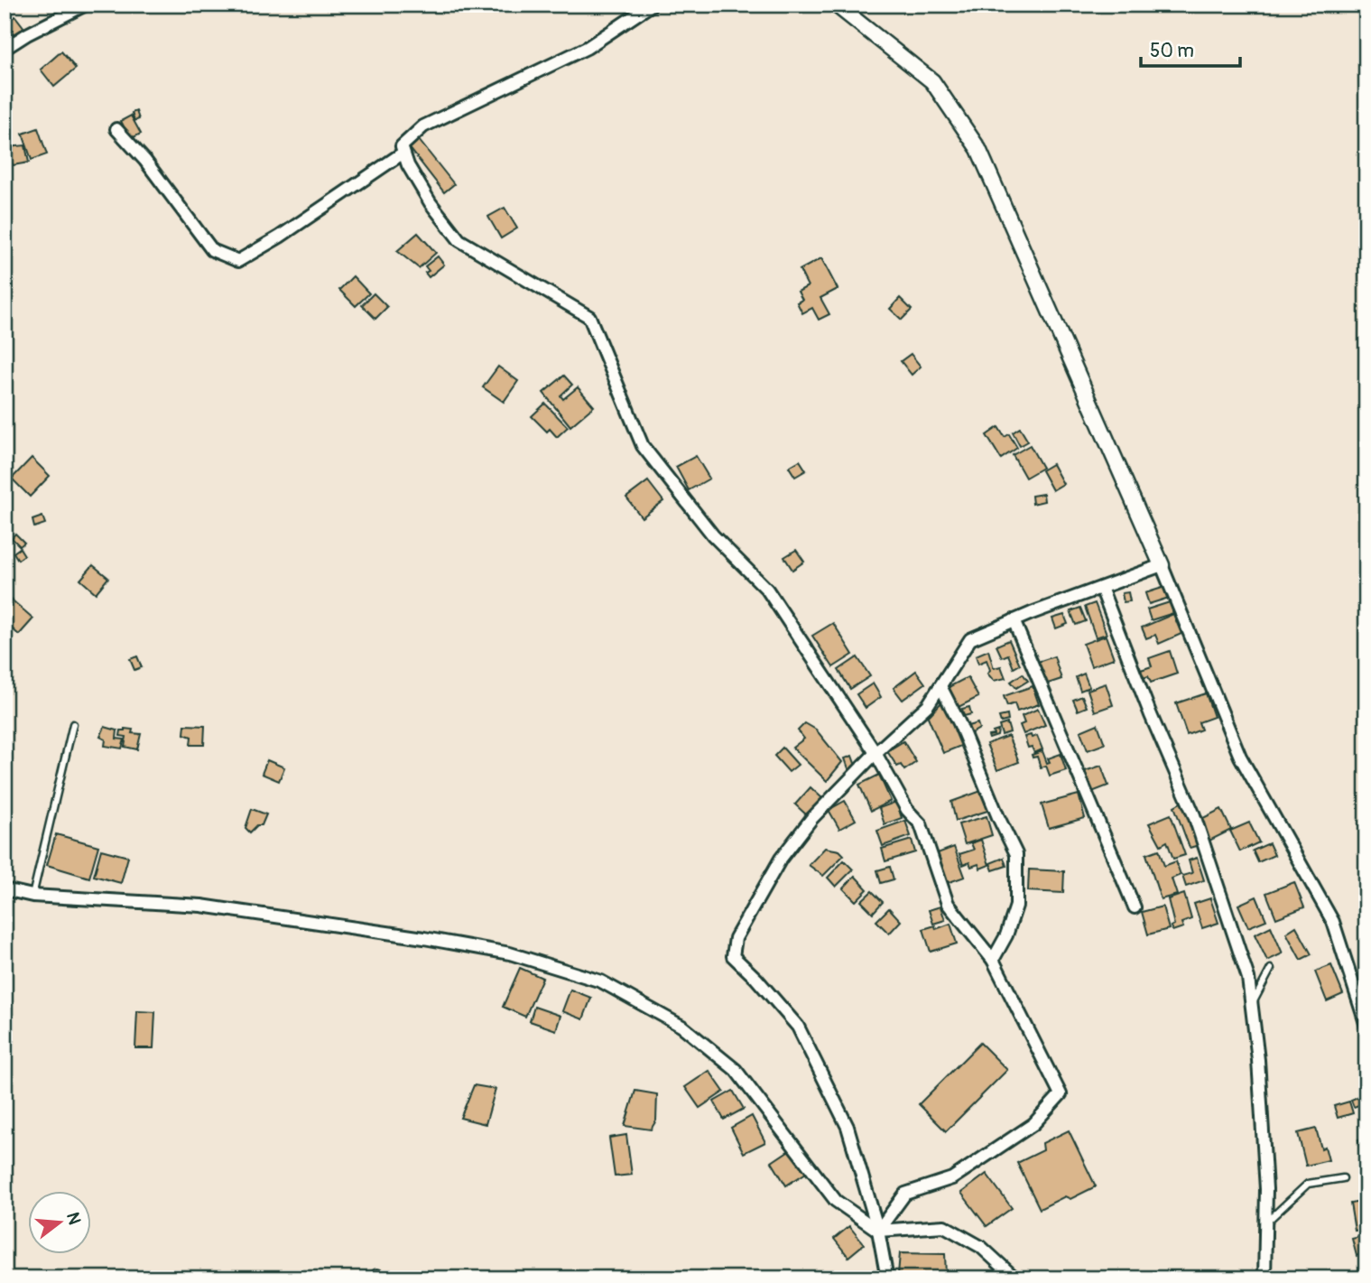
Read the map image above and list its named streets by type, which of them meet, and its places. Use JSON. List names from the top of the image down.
{
  "scale_bar": "50 m",
  "north": "right"
}
